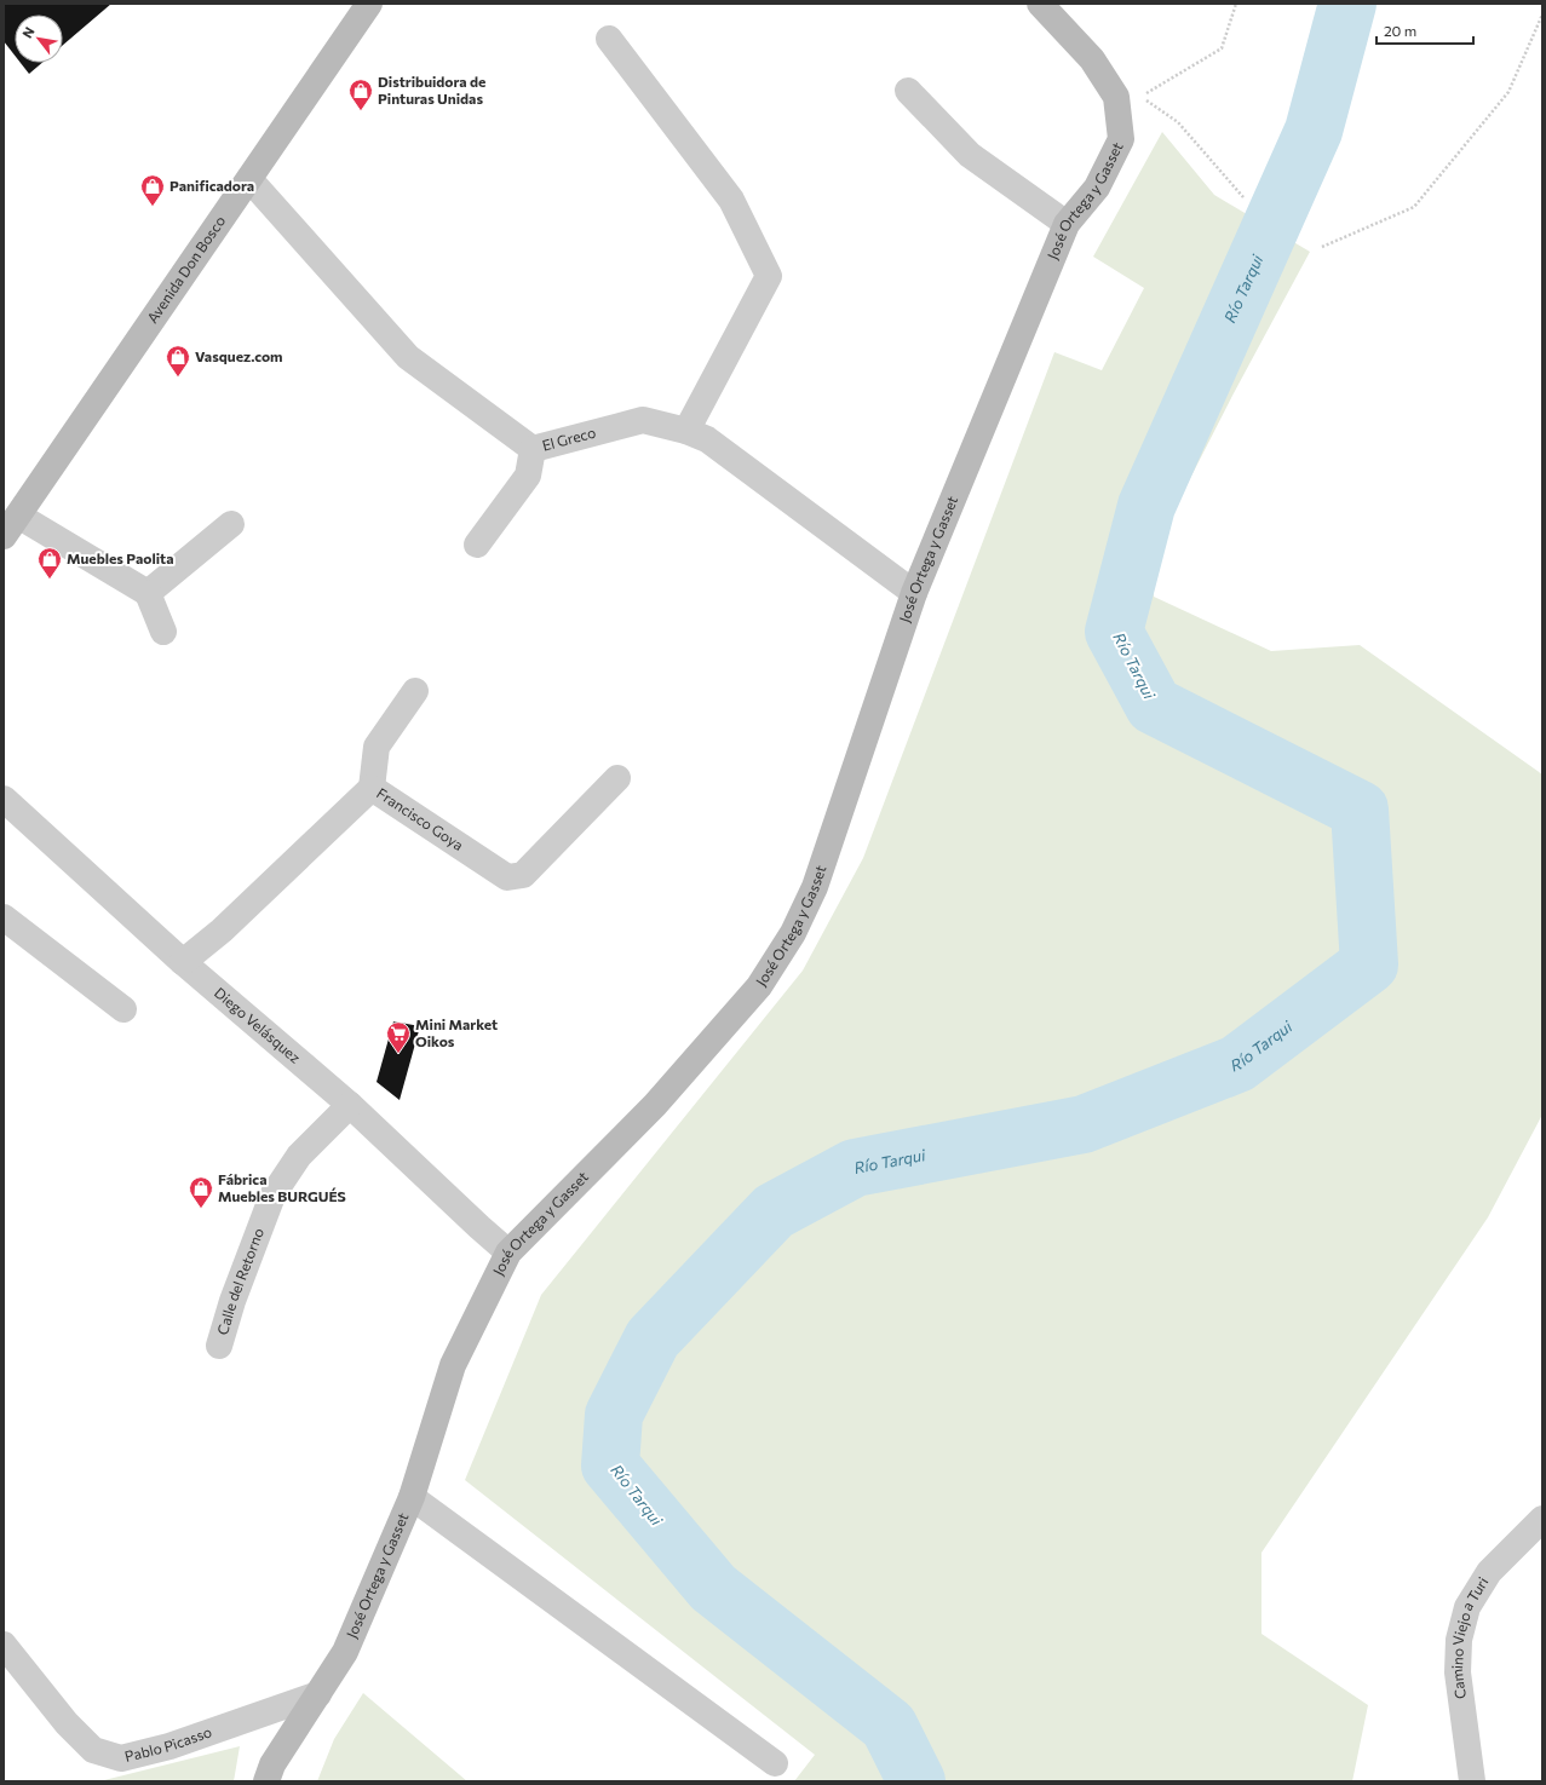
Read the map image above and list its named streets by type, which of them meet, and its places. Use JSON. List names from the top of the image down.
{
  "streets": {
    "street": [
      "José Ortega y Gasset",
      "Avenida Don Bosco",
      "El Greco",
      "Francisco Goya",
      "Diego Velásquez",
      "Calle del Retorno",
      "Camino Viejo a Turi",
      "Pablo Picasso"
    ]
  },
  "crossings": [
    ["José Ortega y Gasset", "El Greco"],
    ["José Ortega y Gasset", "Diego Velásquez"],
    ["José Ortega y Gasset", "Pablo Picasso"],
    ["Avenida Don Bosco", "El Greco"],
    ["Francisco Goya", "Diego Velásquez"],
    ["Diego Velásquez", "Calle del Retorno"]
  ],
  "water": ["Río Tarqui"],
  "places": {
    "shop": [
      "Distribuidora de Pinturas Unidas",
      "Panificadora",
      "Vasquez.com",
      "Muebles Paolita",
      "Fábrica Muebles BURGUÉS"
    ],
    "supermarket": ["Mini Market Oikos"]
  },
  "scale_bar": "20 m",
  "north": "top left"
}
